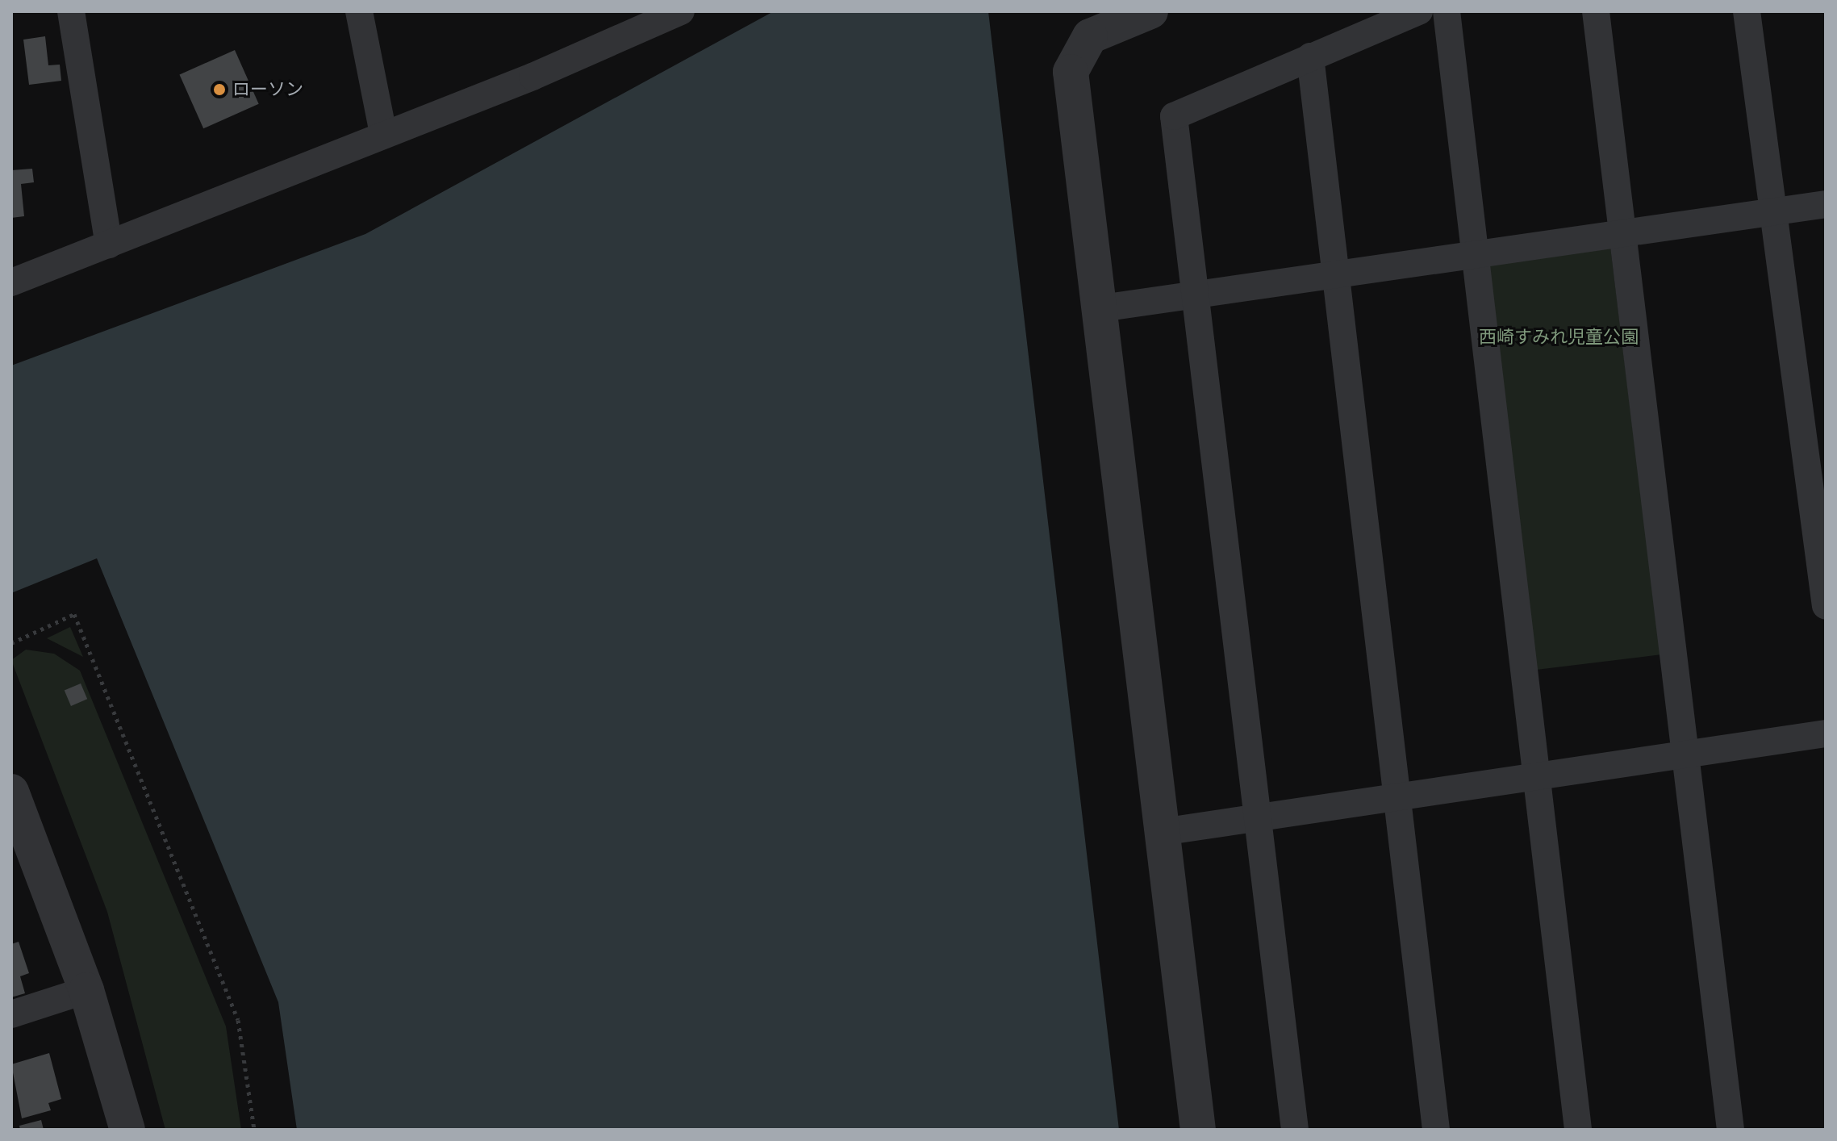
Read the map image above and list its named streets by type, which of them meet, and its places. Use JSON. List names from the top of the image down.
{
  "parks": ["西崎すみれ児童公園"],
  "places": ["ローソン"]
}
